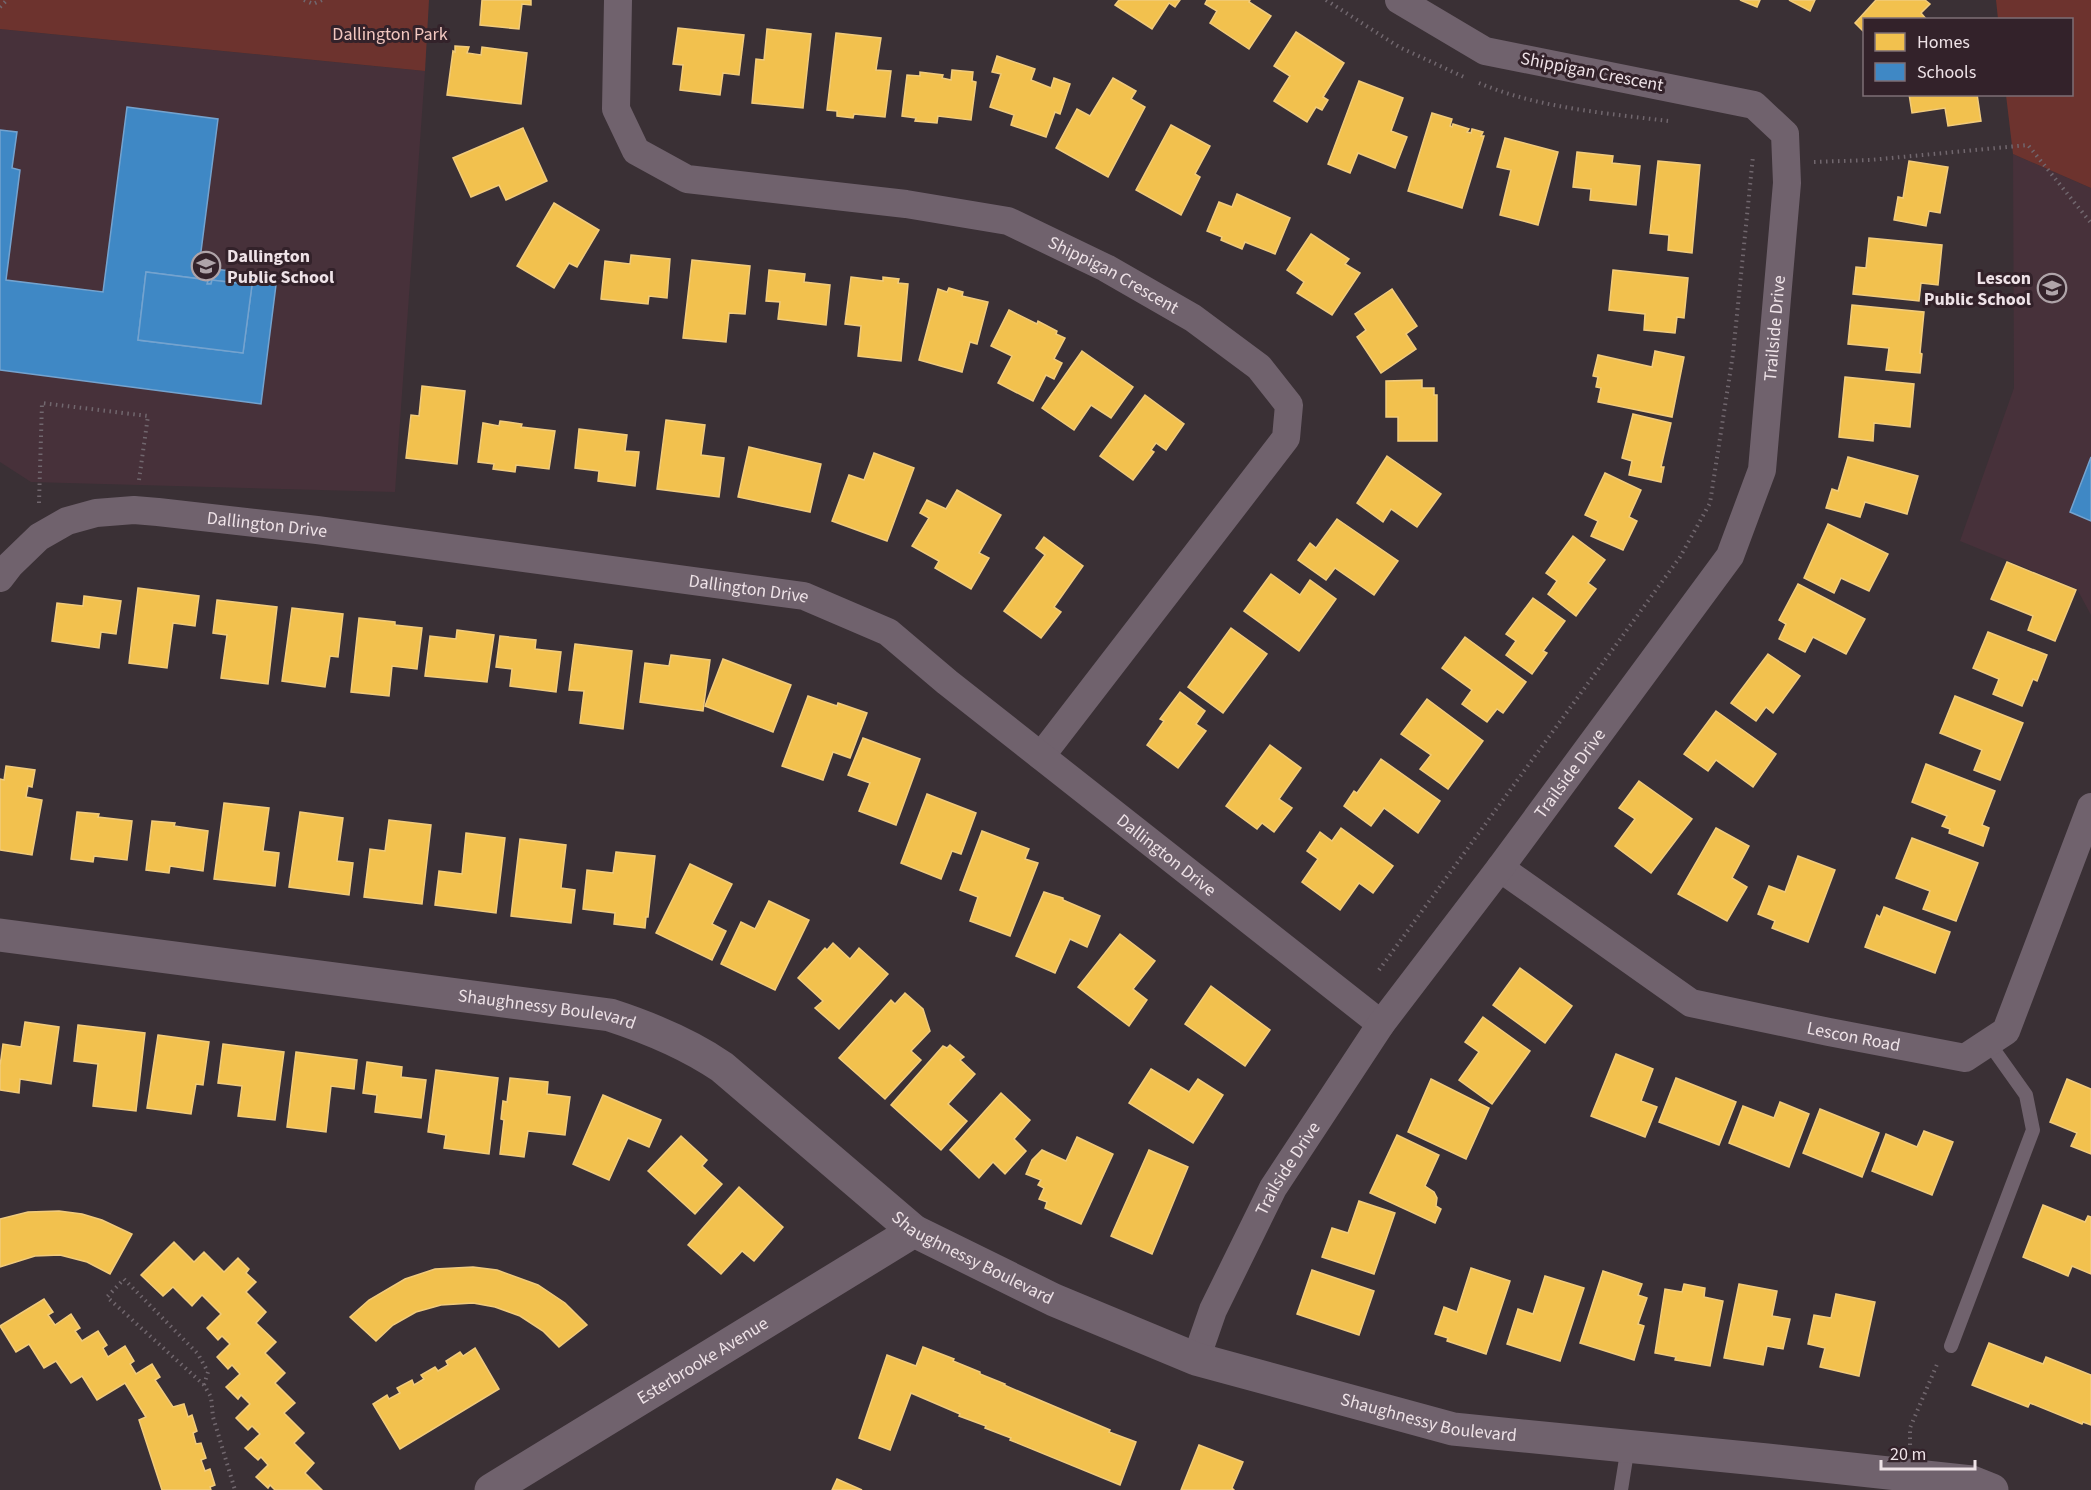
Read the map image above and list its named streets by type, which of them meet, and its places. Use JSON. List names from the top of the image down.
{
  "streets": {
    "street": [
      "Shippigan Crescent",
      "Trailside Drive",
      "Dallington Drive",
      "Shaughnessy Boulevard",
      "Lescon Road",
      "Esterbrooke Avenue"
    ]
  },
  "crossings": [
    ["Shippigan Crescent", "Trailside Drive"],
    ["Shippigan Crescent", "Dallington Drive"],
    ["Trailside Drive", "Dallington Drive"],
    ["Trailside Drive", "Shaughnessy Boulevard"],
    ["Trailside Drive", "Lescon Road"],
    ["Shaughnessy Boulevard", "Esterbrooke Avenue"]
  ],
  "parks": ["Dallington Park"],
  "places": {
    "school or university": ["Dallington Public School", "Lescon Public School"]
  },
  "legend": ["Homes", "Schools"],
  "scale_bar": "20 m"
}
